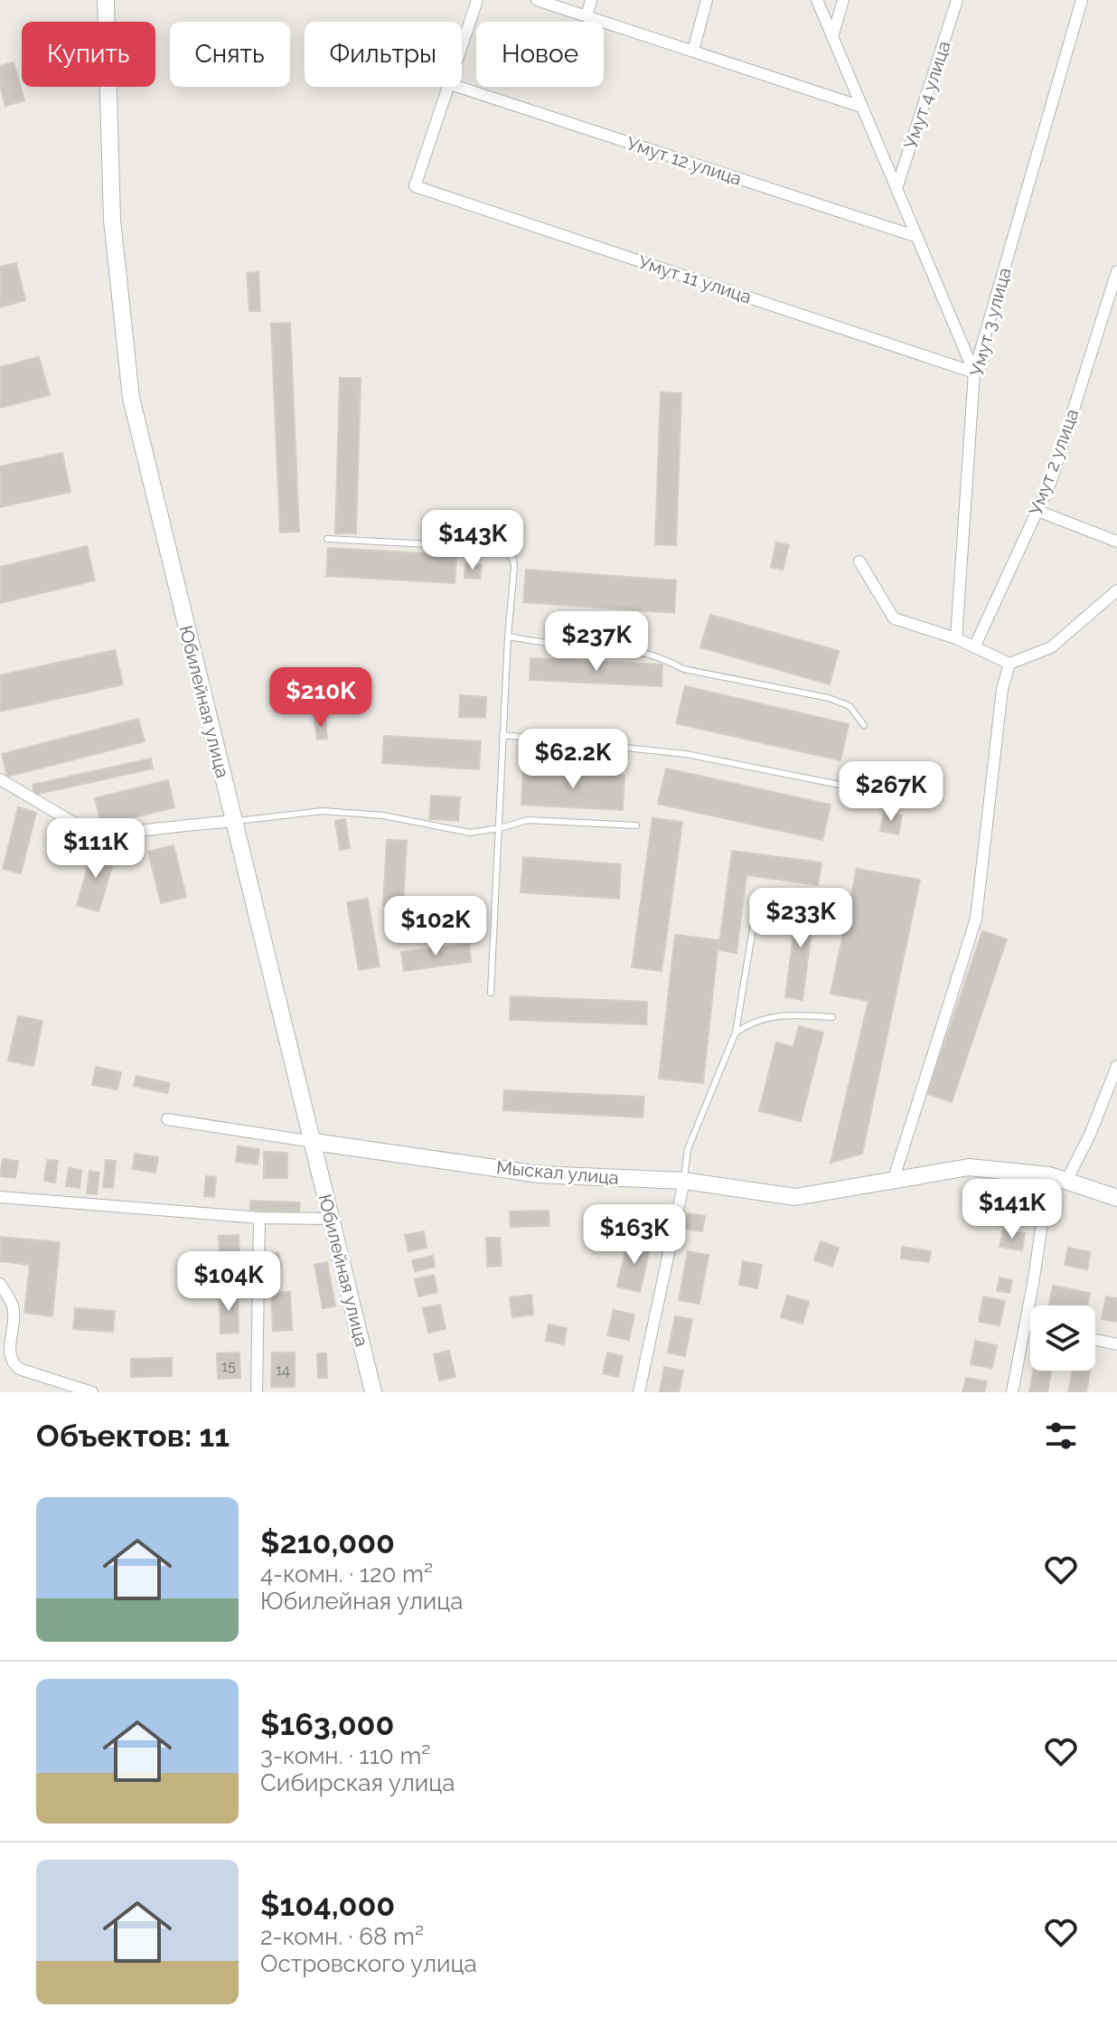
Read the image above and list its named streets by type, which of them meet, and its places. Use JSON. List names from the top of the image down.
{
  "streets": {
    "main road": ["Юбилейная улица", "Мыскал улица"],
    "street": [
      "Умут 4 улица",
      "Умут 12 улица",
      "Умут 11 улица",
      "Умут 3 улица",
      "Умут 2 улица"
    ]
  },
  "crossings": [
    ["Умут 11 улица", "Умут 3 улица"],
    ["Юбилейная улица", "Мыскал улица"]
  ],
  "house_numbers": ["15", "14"],
  "page": {
    "chip": [
      "Купить",
      "Снять",
      "Фильтры",
      "Новое"
    ],
    "price": [
      "$143K",
      "$237K",
      "$210K",
      "$62.2K",
      "$267K",
      "$111K",
      "$233K",
      "$102K",
      "$141K",
      "$163K",
      "$104K"
    ],
    "heading": "Объектов: 11",
    "list": [
      {
        "name": "$210,000",
        "note": "4-комн. · 120 m² · Юбилейная улица"
      },
      {
        "name": "$163,000",
        "note": "3-комн. · 110 m² · Сибирская улица"
      },
      {
        "name": "$104,000",
        "note": "2-комн. · 68 m² · Островского улица"
      }
    ]
  }
}
